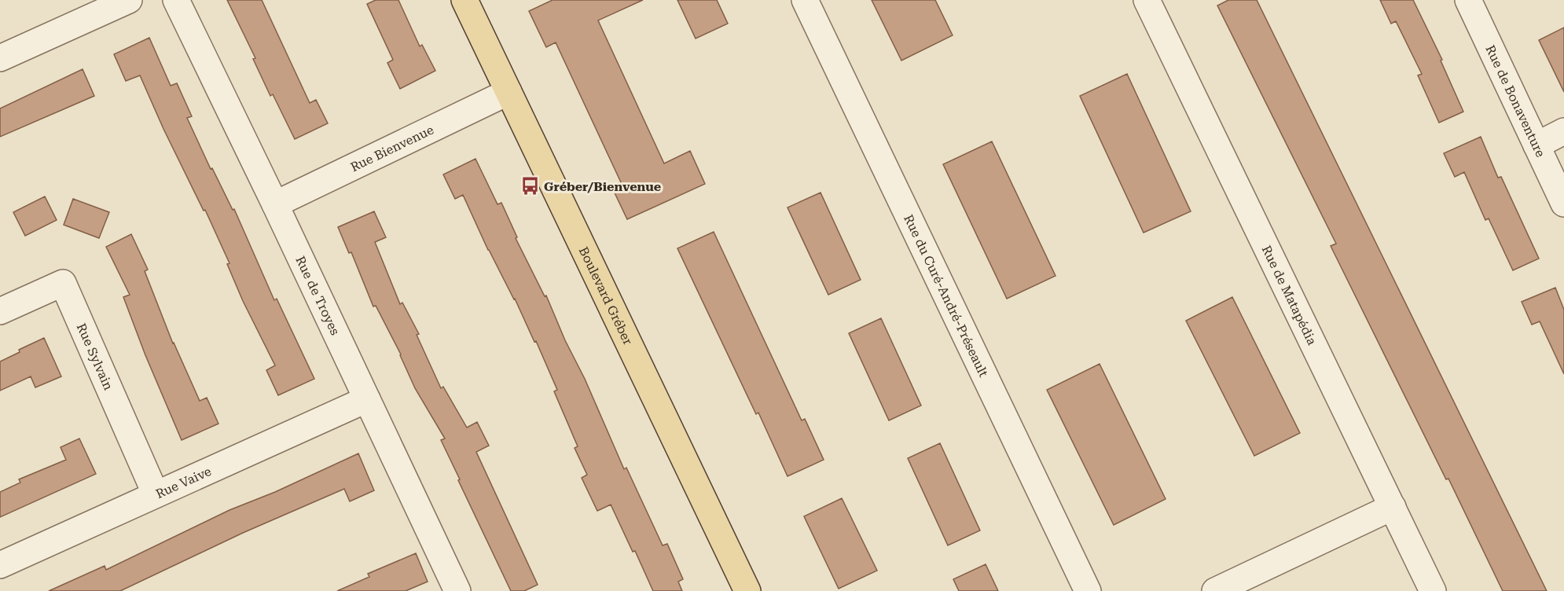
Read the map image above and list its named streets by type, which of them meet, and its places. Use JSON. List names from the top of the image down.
{
  "streets": {
    "main road": ["Boulevard Gréber"],
    "street": [
      "Rue de Bonaventure",
      "Rue Bienvenue",
      "Rue de Troyes",
      "Rue du Curé-André-Préseault",
      "Rue de Matapédia",
      "Rue Sylvain",
      "Rue Vaive"
    ]
  },
  "crossings": [
    ["Rue Bienvenue", "Rue de Troyes"],
    ["Rue Bienvenue", "Boulevard Gréber"],
    ["Rue de Troyes", "Rue Vaive"],
    ["Rue Sylvain", "Rue Vaive"]
  ],
  "places": {
    "bus stop": ["Gréber/Bienvenue"]
  }
}
